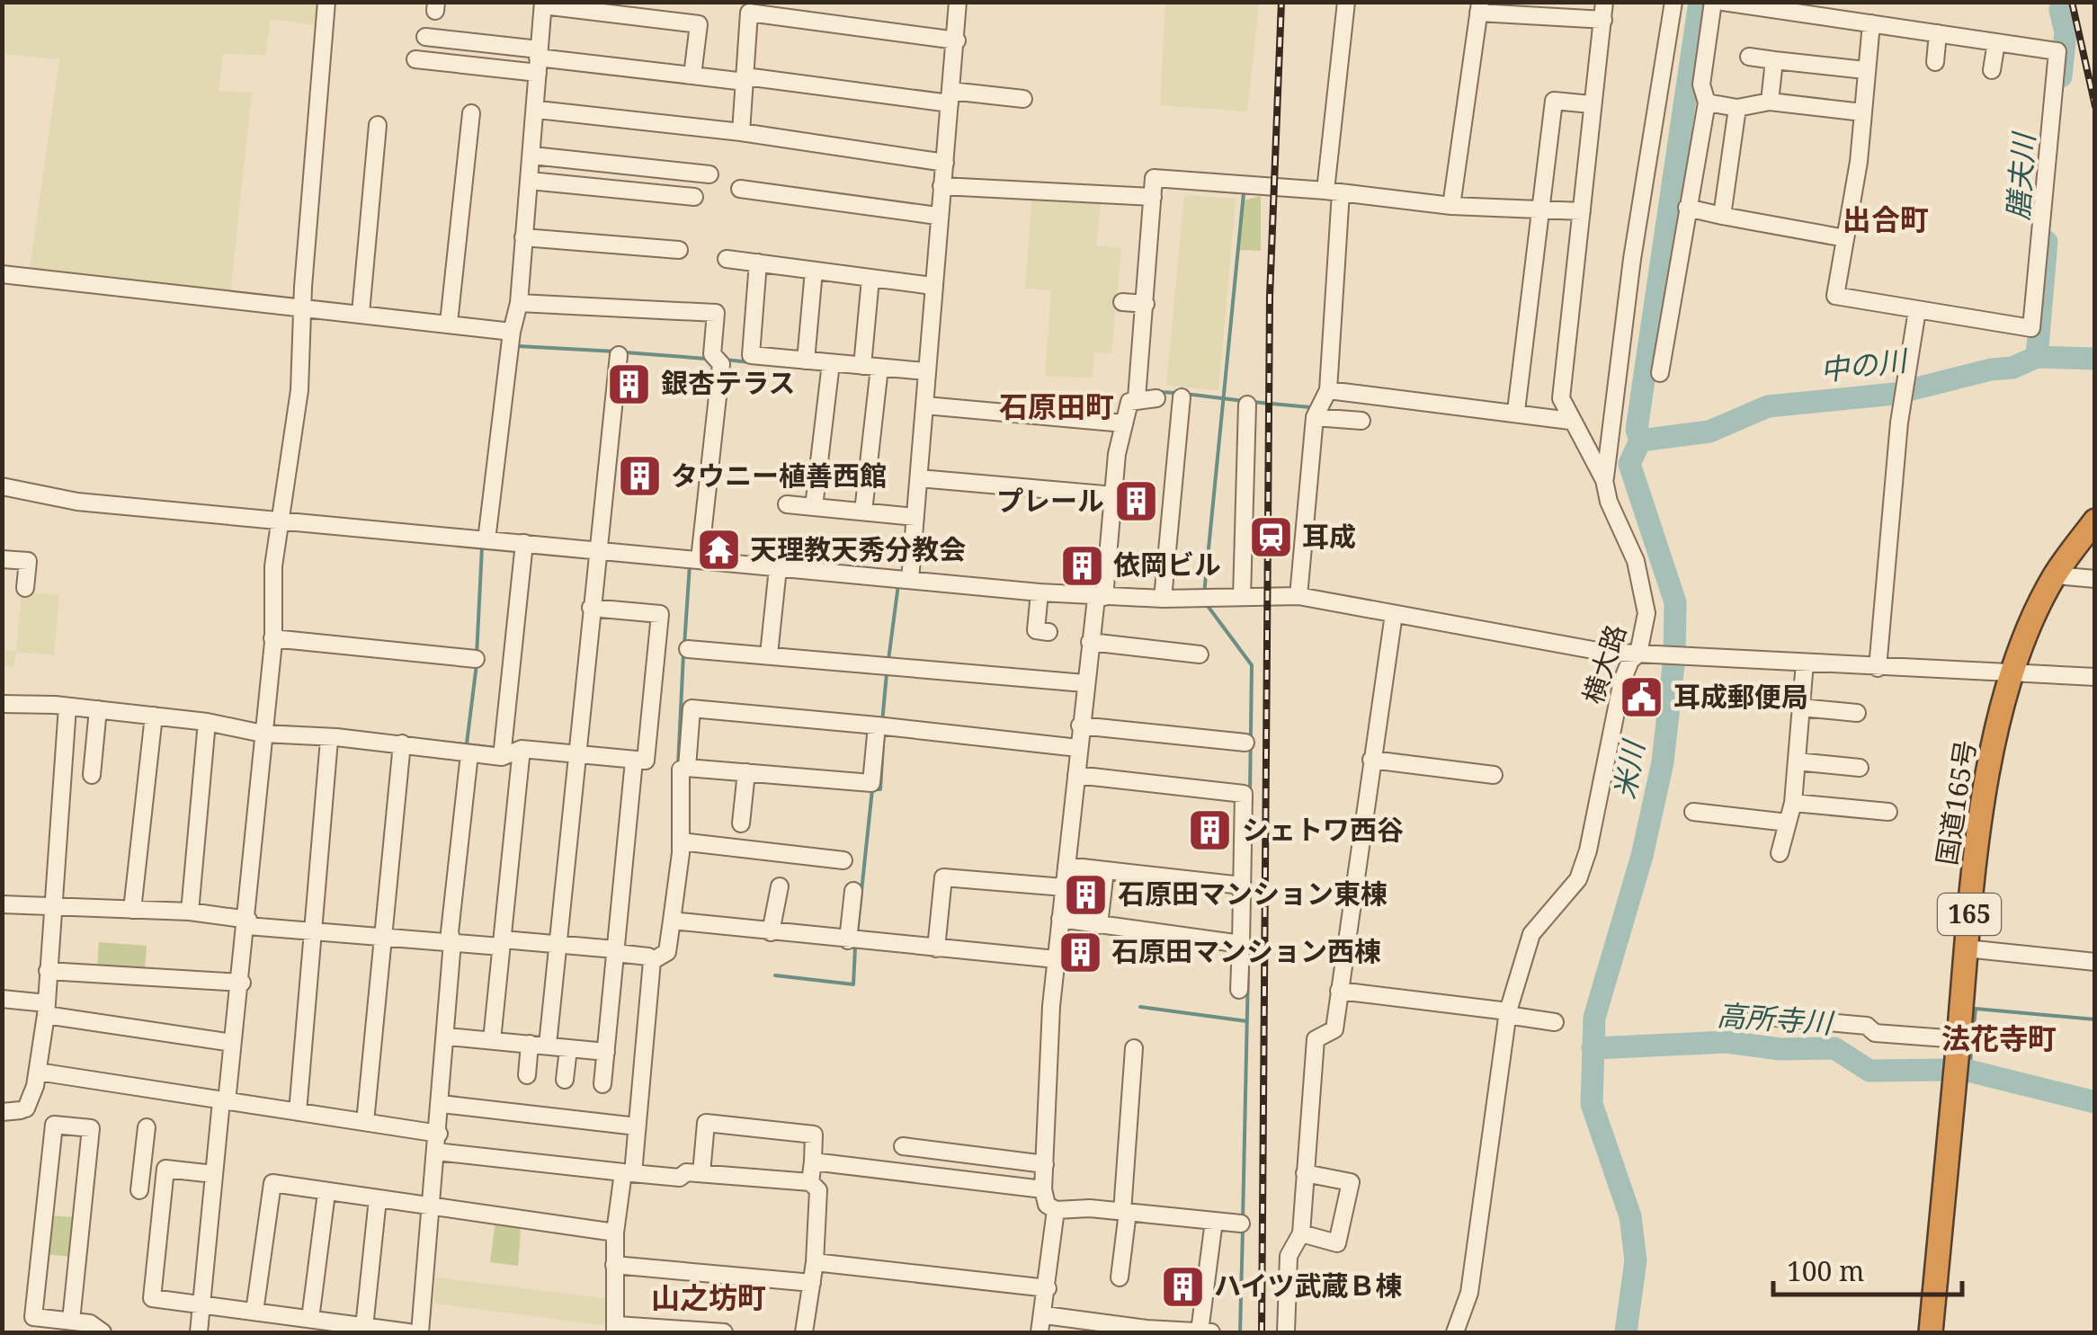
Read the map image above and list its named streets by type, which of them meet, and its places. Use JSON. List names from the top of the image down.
{
  "streets": {
    "highway": ["国道165号", "165"],
    "street": ["横大路"]
  },
  "districts": [
    "出合町",
    "石原田町",
    "法花寺町",
    "山之坊町"
  ],
  "water": [
    "膳夫川",
    "中の川",
    "米川",
    "高所寺川"
  ],
  "places": {
    "building": [
      "銀杏テラス",
      "タウニー植善西館",
      "プレール",
      "依岡ビル",
      "シェトワ西谷",
      "石原田マンション東棟",
      "石原田マンション西棟",
      "ハイツ武蔵Ｂ棟"
    ],
    "station": ["耳成"],
    "temple": ["天理教天秀分教会"],
    "public building": ["耳成郵便局"]
  },
  "scale_bar": "100 m"
}
